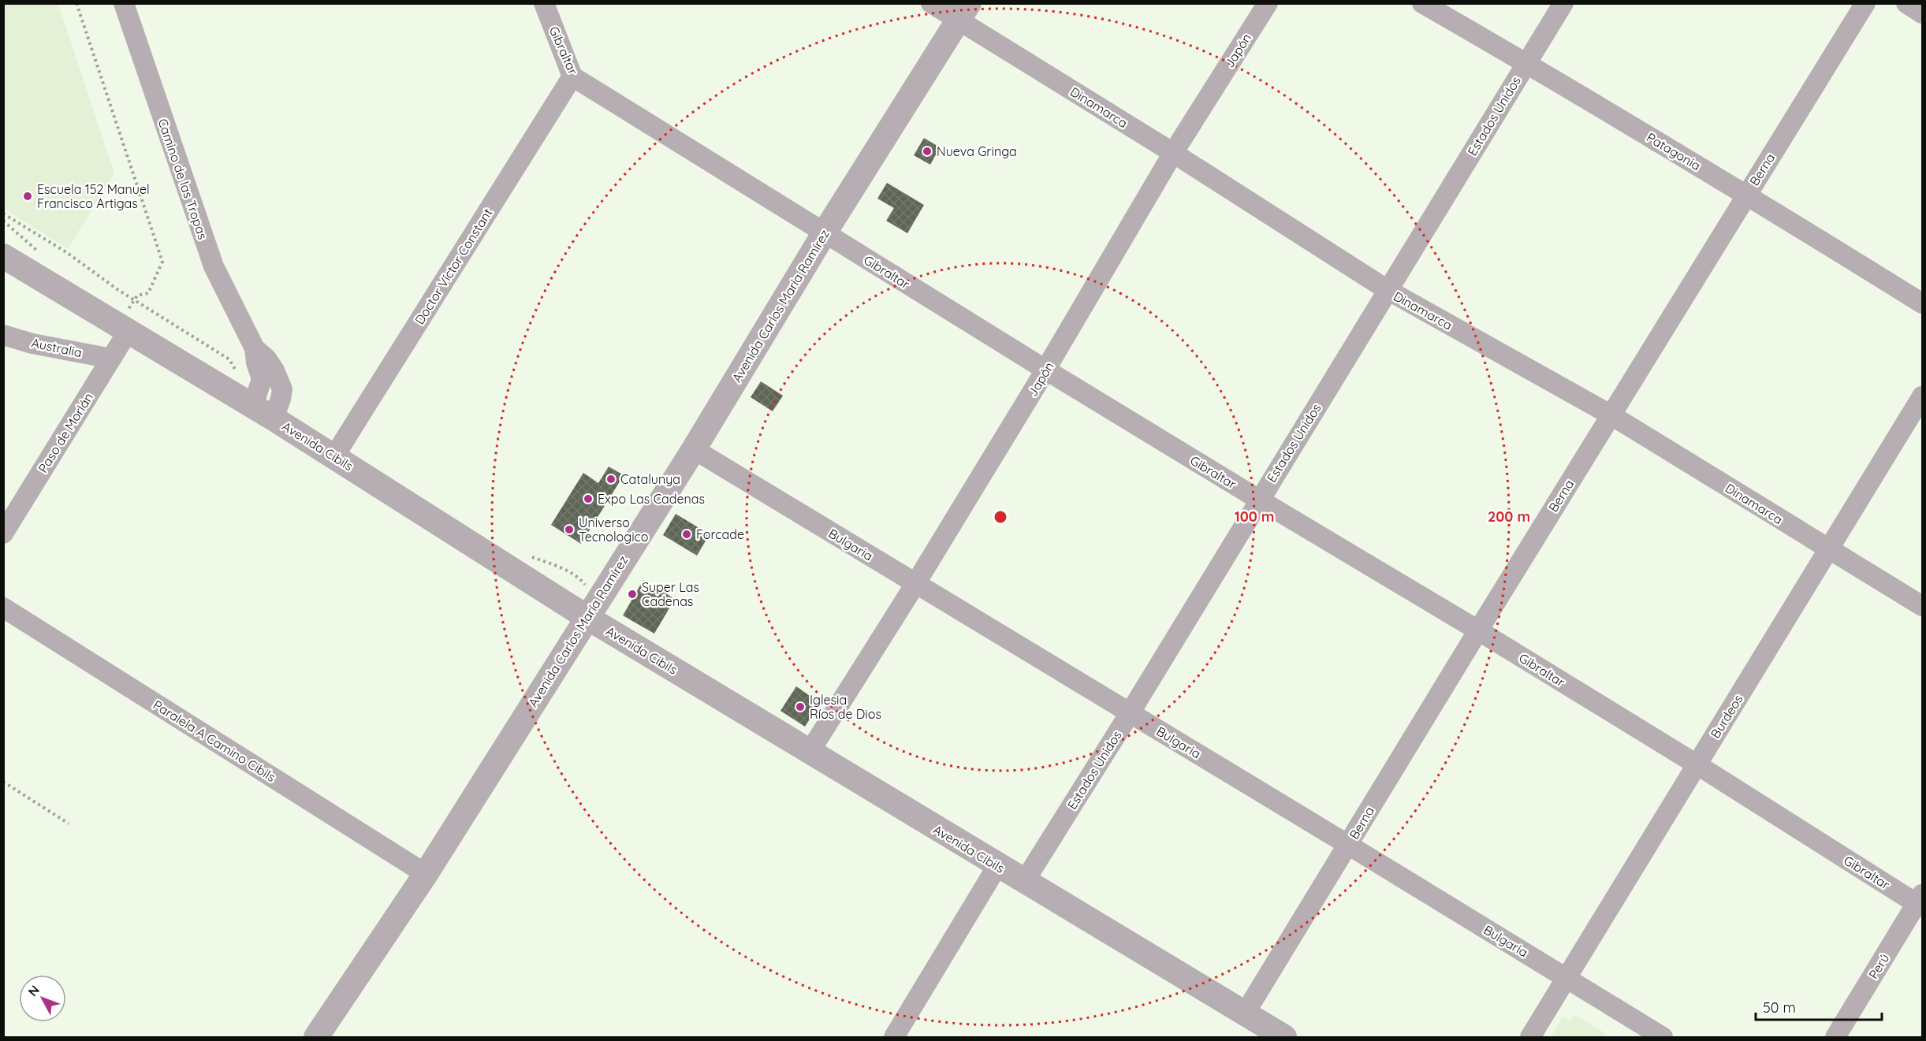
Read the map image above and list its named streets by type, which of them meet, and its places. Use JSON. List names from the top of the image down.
{
  "streets": {
    "street": [
      "Gibraltar",
      "Japón",
      "Dinamarca",
      "Estados Unidos",
      "Patagonia",
      "Berna",
      "Camino de las Tropas",
      "Doctor Víctor Constant",
      "Avenida Carlos María Ramírez",
      "Australia",
      "Paso de Morlán",
      "Avenida Cibils",
      "Bulgaria",
      "Burdeos",
      "Paralela A Camino Cibils",
      "Perú"
    ]
  },
  "crossings": [
    ["Gibraltar", "Japón"],
    ["Gibraltar", "Estados Unidos"],
    ["Gibraltar", "Berna"],
    ["Gibraltar", "Doctor Víctor Constant"],
    ["Gibraltar", "Avenida Carlos María Ramírez"],
    ["Gibraltar", "Burdeos"],
    ["Gibraltar", "Perú"],
    ["Japón", "Dinamarca"],
    ["Japón", "Avenida Cibils"],
    ["Japón", "Bulgaria"],
    ["Dinamarca", "Estados Unidos"],
    ["Dinamarca", "Berna"],
    ["Dinamarca", "Avenida Carlos María Ramírez"],
    ["Dinamarca", "Burdeos"],
    ["Estados Unidos", "Patagonia"],
    ["Estados Unidos", "Avenida Cibils"],
    ["Estados Unidos", "Bulgaria"],
    ["Patagonia", "Berna"],
    ["Berna", "Avenida Cibils"],
    ["Berna", "Bulgaria"],
    ["Camino de las Tropas", "Avenida Cibils"],
    ["Doctor Víctor Constant", "Avenida Cibils"],
    ["Avenida Carlos María Ramírez", "Avenida Cibils"],
    ["Avenida Carlos María Ramírez", "Bulgaria"],
    ["Avenida Carlos María Ramírez", "Paralela A Camino Cibils"],
    ["Australia", "Paso de Morlán"],
    ["Paso de Morlán", "Avenida Cibils"],
    ["Bulgaria", "Burdeos"]
  ],
  "places": [
    "Nueva Gringa",
    "Escuela 152 Manuel Francisco Artigas",
    "Catalunya",
    "Expo Las Cadenas",
    "Universo Tecnologico",
    "Forcade",
    "Super Las Cadenas",
    "Iglesia Ríos de Dios"
  ],
  "scale_bar": "50 m",
  "north": "top left",
  "rings": ["100 m", "200 m"]
}
